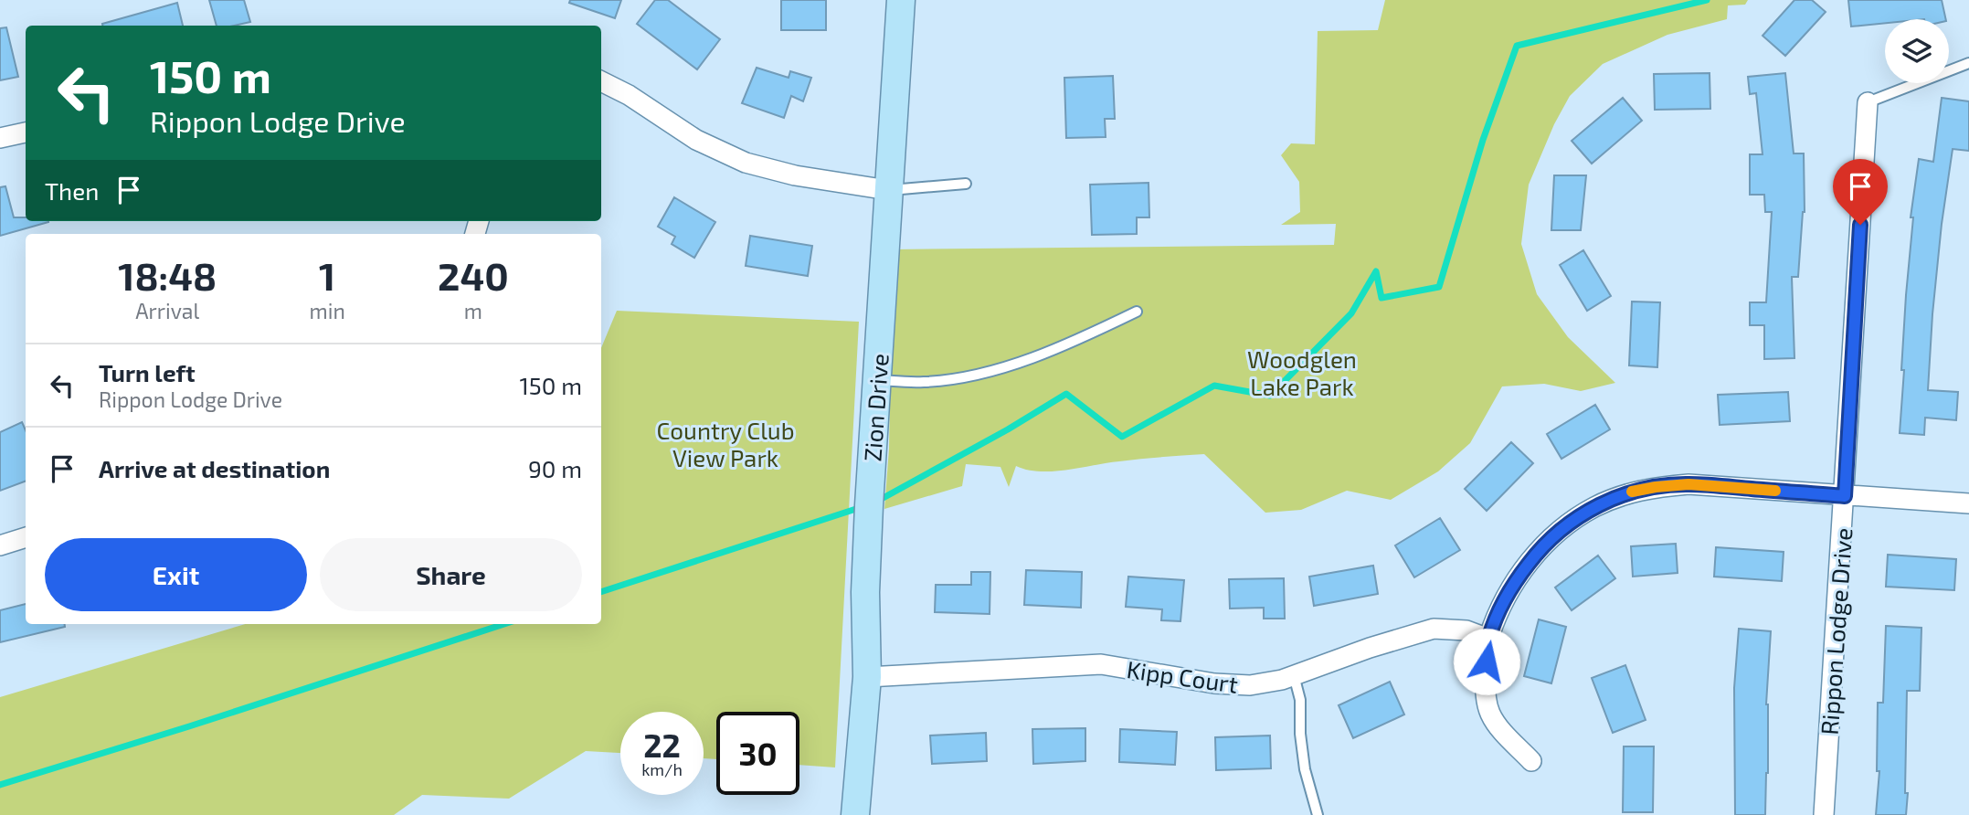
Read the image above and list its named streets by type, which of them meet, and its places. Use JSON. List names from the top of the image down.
{
  "streets": {
    "main road": ["Zion Drive"],
    "street": ["Rippon Lodge Drive", "Kipp Court"]
  },
  "crossings": [
    ["Zion Drive", "Kipp Court"]
  ],
  "parks": ["Woodglen Lake Park", "Country Club View Park"],
  "page": {
    "turn": ["150 m", "Rippon Lodge Drive"],
    "then": "Then",
    "eta": [
      "18:48",
      "Arrival",
      "1",
      "min",
      "240",
      "m"
    ],
    "list": [
      {
        "name": "Turn left",
        "note": "Rippon Lodge Drive",
        "value": "150 m"
      },
      {
        "name": "Arrive at destination",
        "value": "90 m"
      }
    ],
    "buttons": ["Exit", "Share"],
    "speed": "22 km/h",
    "limit": "30"
  }
}
